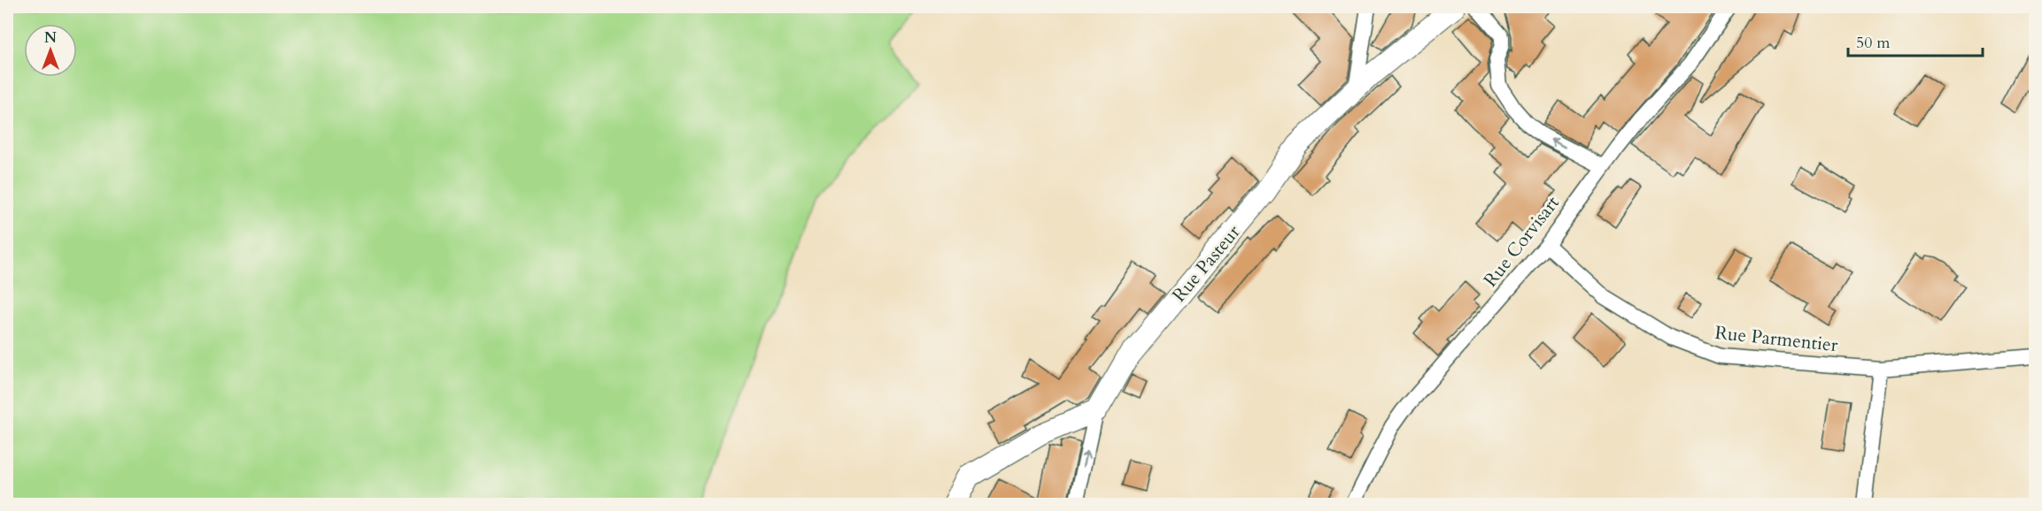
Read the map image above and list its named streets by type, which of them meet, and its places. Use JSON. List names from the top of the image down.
{
  "streets": {
    "street": ["Rue Corvisart", "Rue Pasteur", "Rue Parmentier"]
  },
  "crossings": [
    ["Rue Corvisart", "Rue Parmentier"]
  ],
  "scale_bar": "50 m",
  "north": "top"
}
